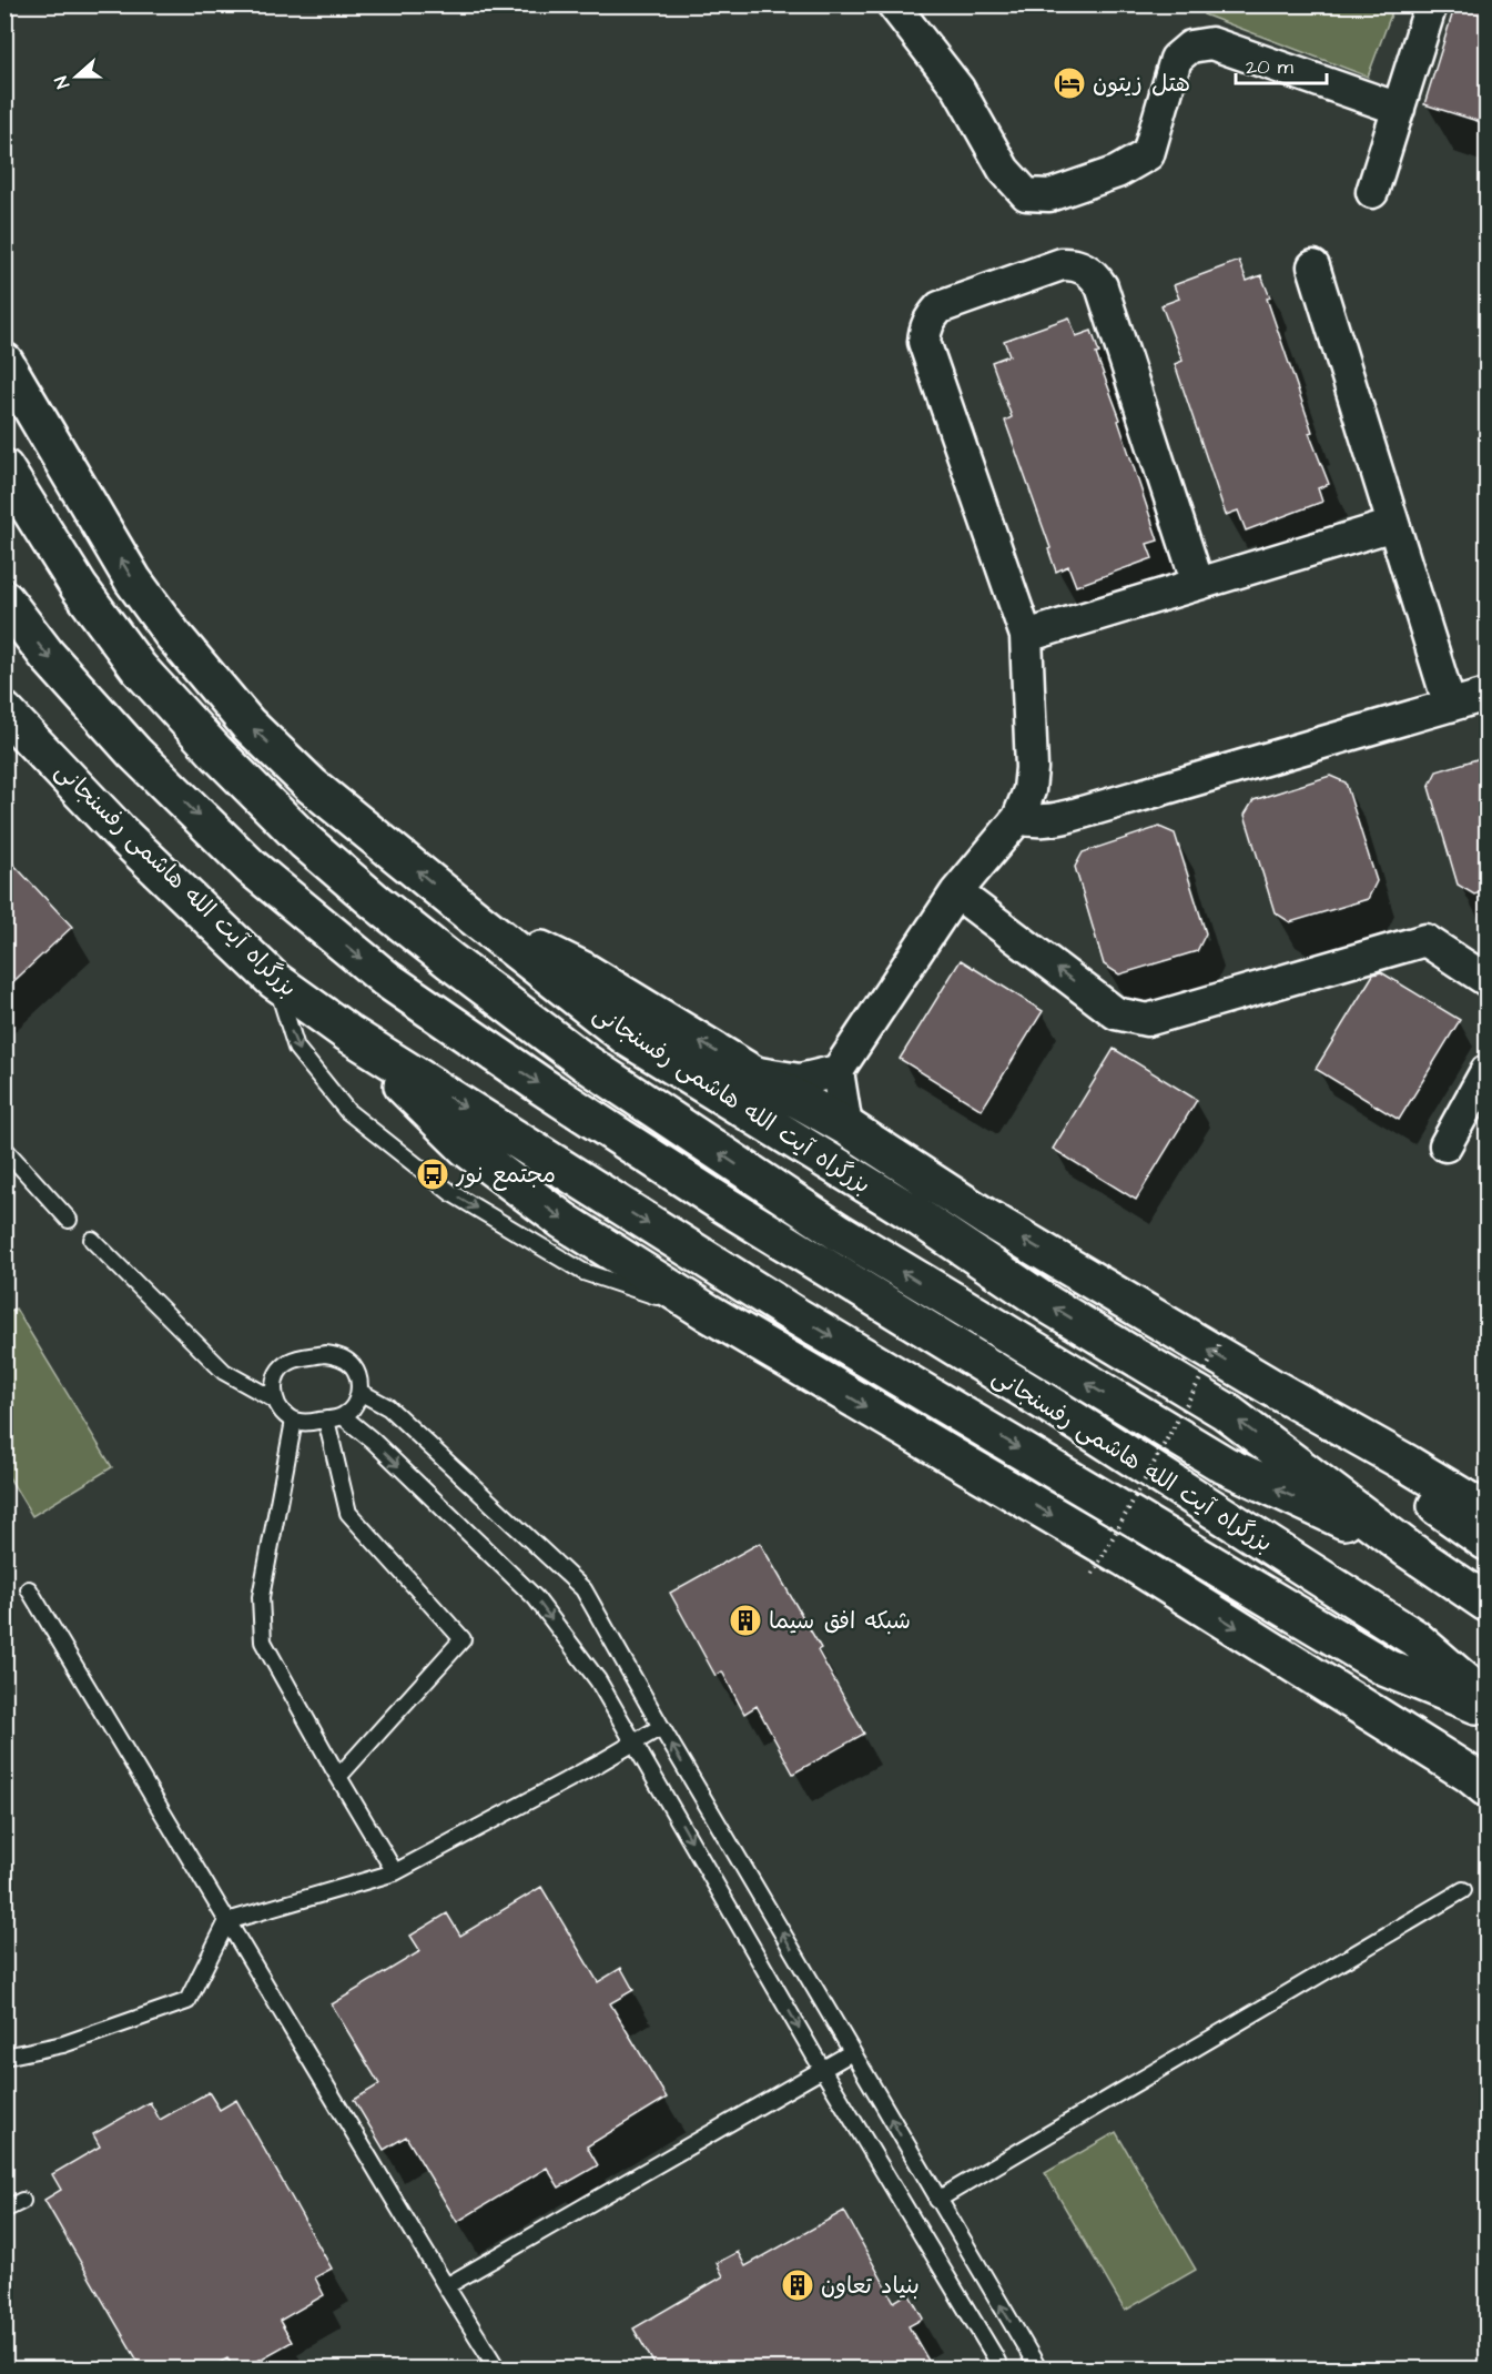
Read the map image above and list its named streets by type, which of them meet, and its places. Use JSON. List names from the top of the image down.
{
  "streets": {
    "highway": ["بزرگراه آیت الله هاشمی رفسنجانی"]
  },
  "places": {
    "hotel": ["هتل زیتون"],
    "bus stop": ["مجتمع نور"],
    "building": ["شبکه افق سیما", "بنیاد تعاون"]
  },
  "scale_bar": "20 m",
  "north": "left"
}
